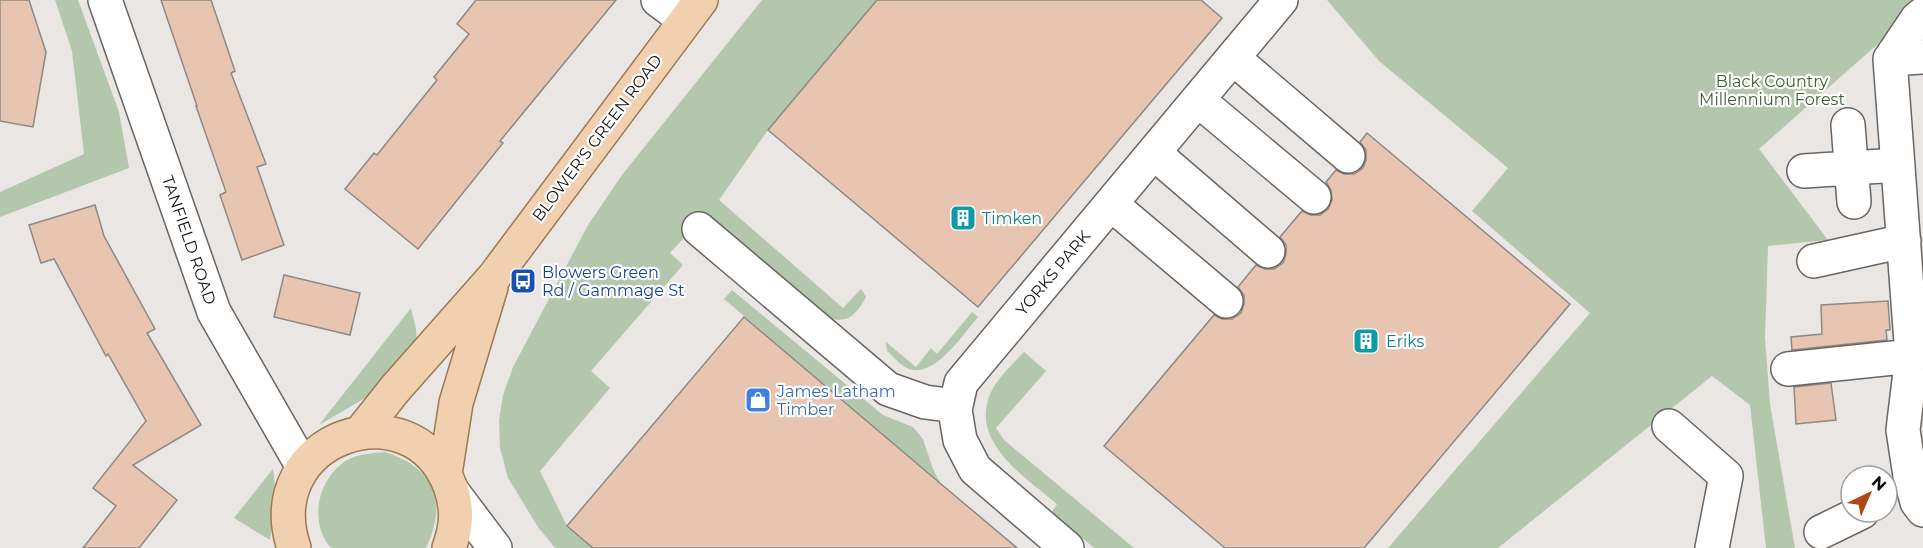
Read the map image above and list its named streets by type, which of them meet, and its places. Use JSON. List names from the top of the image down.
{
  "streets": {
    "main road": ["BLOWER'S GREEN ROAD"],
    "street": ["TANFIELD ROAD", "YORKS PARK"]
  },
  "parks": ["Black Country Millennium Forest"],
  "places": {
    "building": ["Timken", "Eriks"],
    "bus stop": ["Blowers Green Rd / Gammage St"],
    "shop": ["James Latham Timber"]
  },
  "north": "top right"
}
